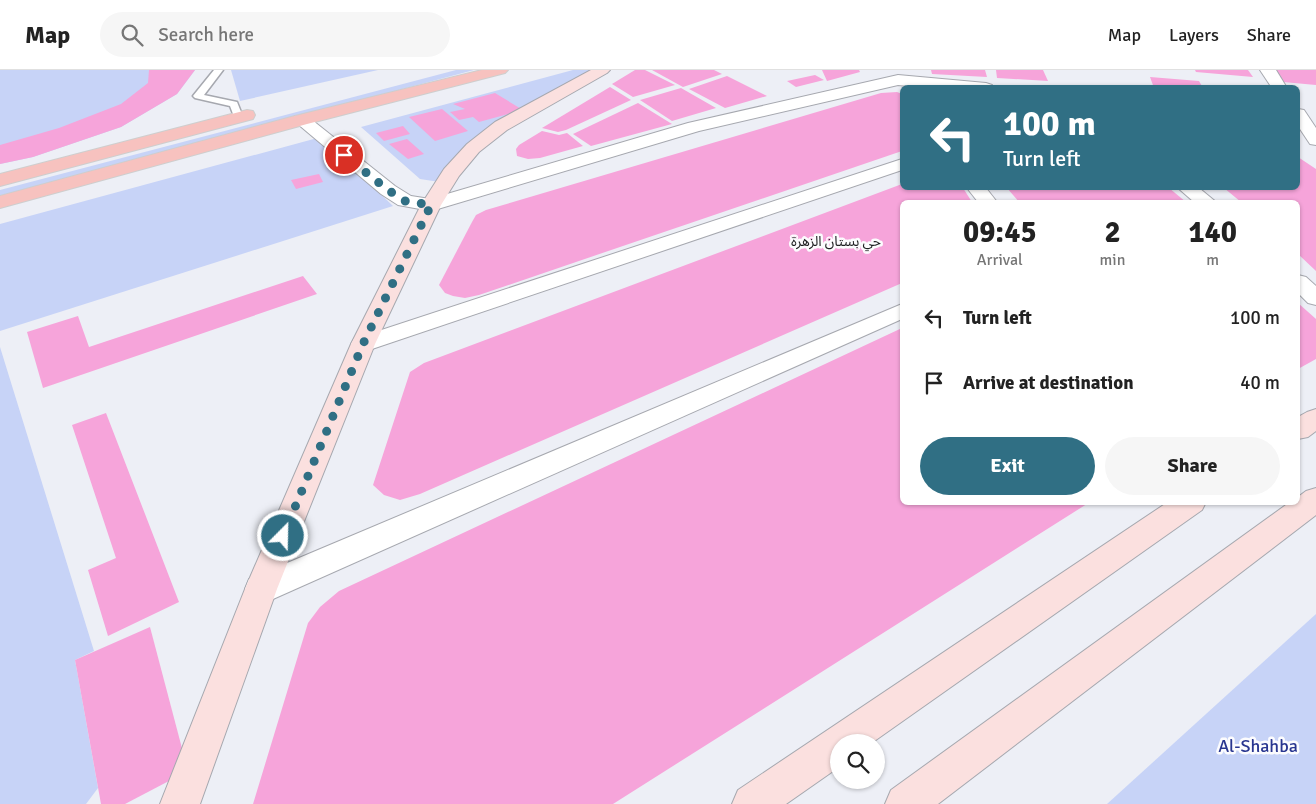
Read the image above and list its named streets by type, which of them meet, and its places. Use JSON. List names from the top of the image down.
{
  "districts": ["حي بستان الزهرة"],
  "parks": ["Al-Shahba"],
  "page": {
    "header": "Map",
    "search": "Search here",
    "nav": ["Map", "Layers", "Share"],
    "turn": ["100 m", "Turn left"],
    "eta": [
      "09:45",
      "Arrival",
      "2",
      "min",
      "140",
      "m"
    ],
    "list": [
      {
        "name": "Turn left",
        "value": "100 m"
      },
      {
        "name": "Arrive at destination",
        "value": "40 m"
      }
    ],
    "buttons": ["Exit", "Share"]
  }
}
